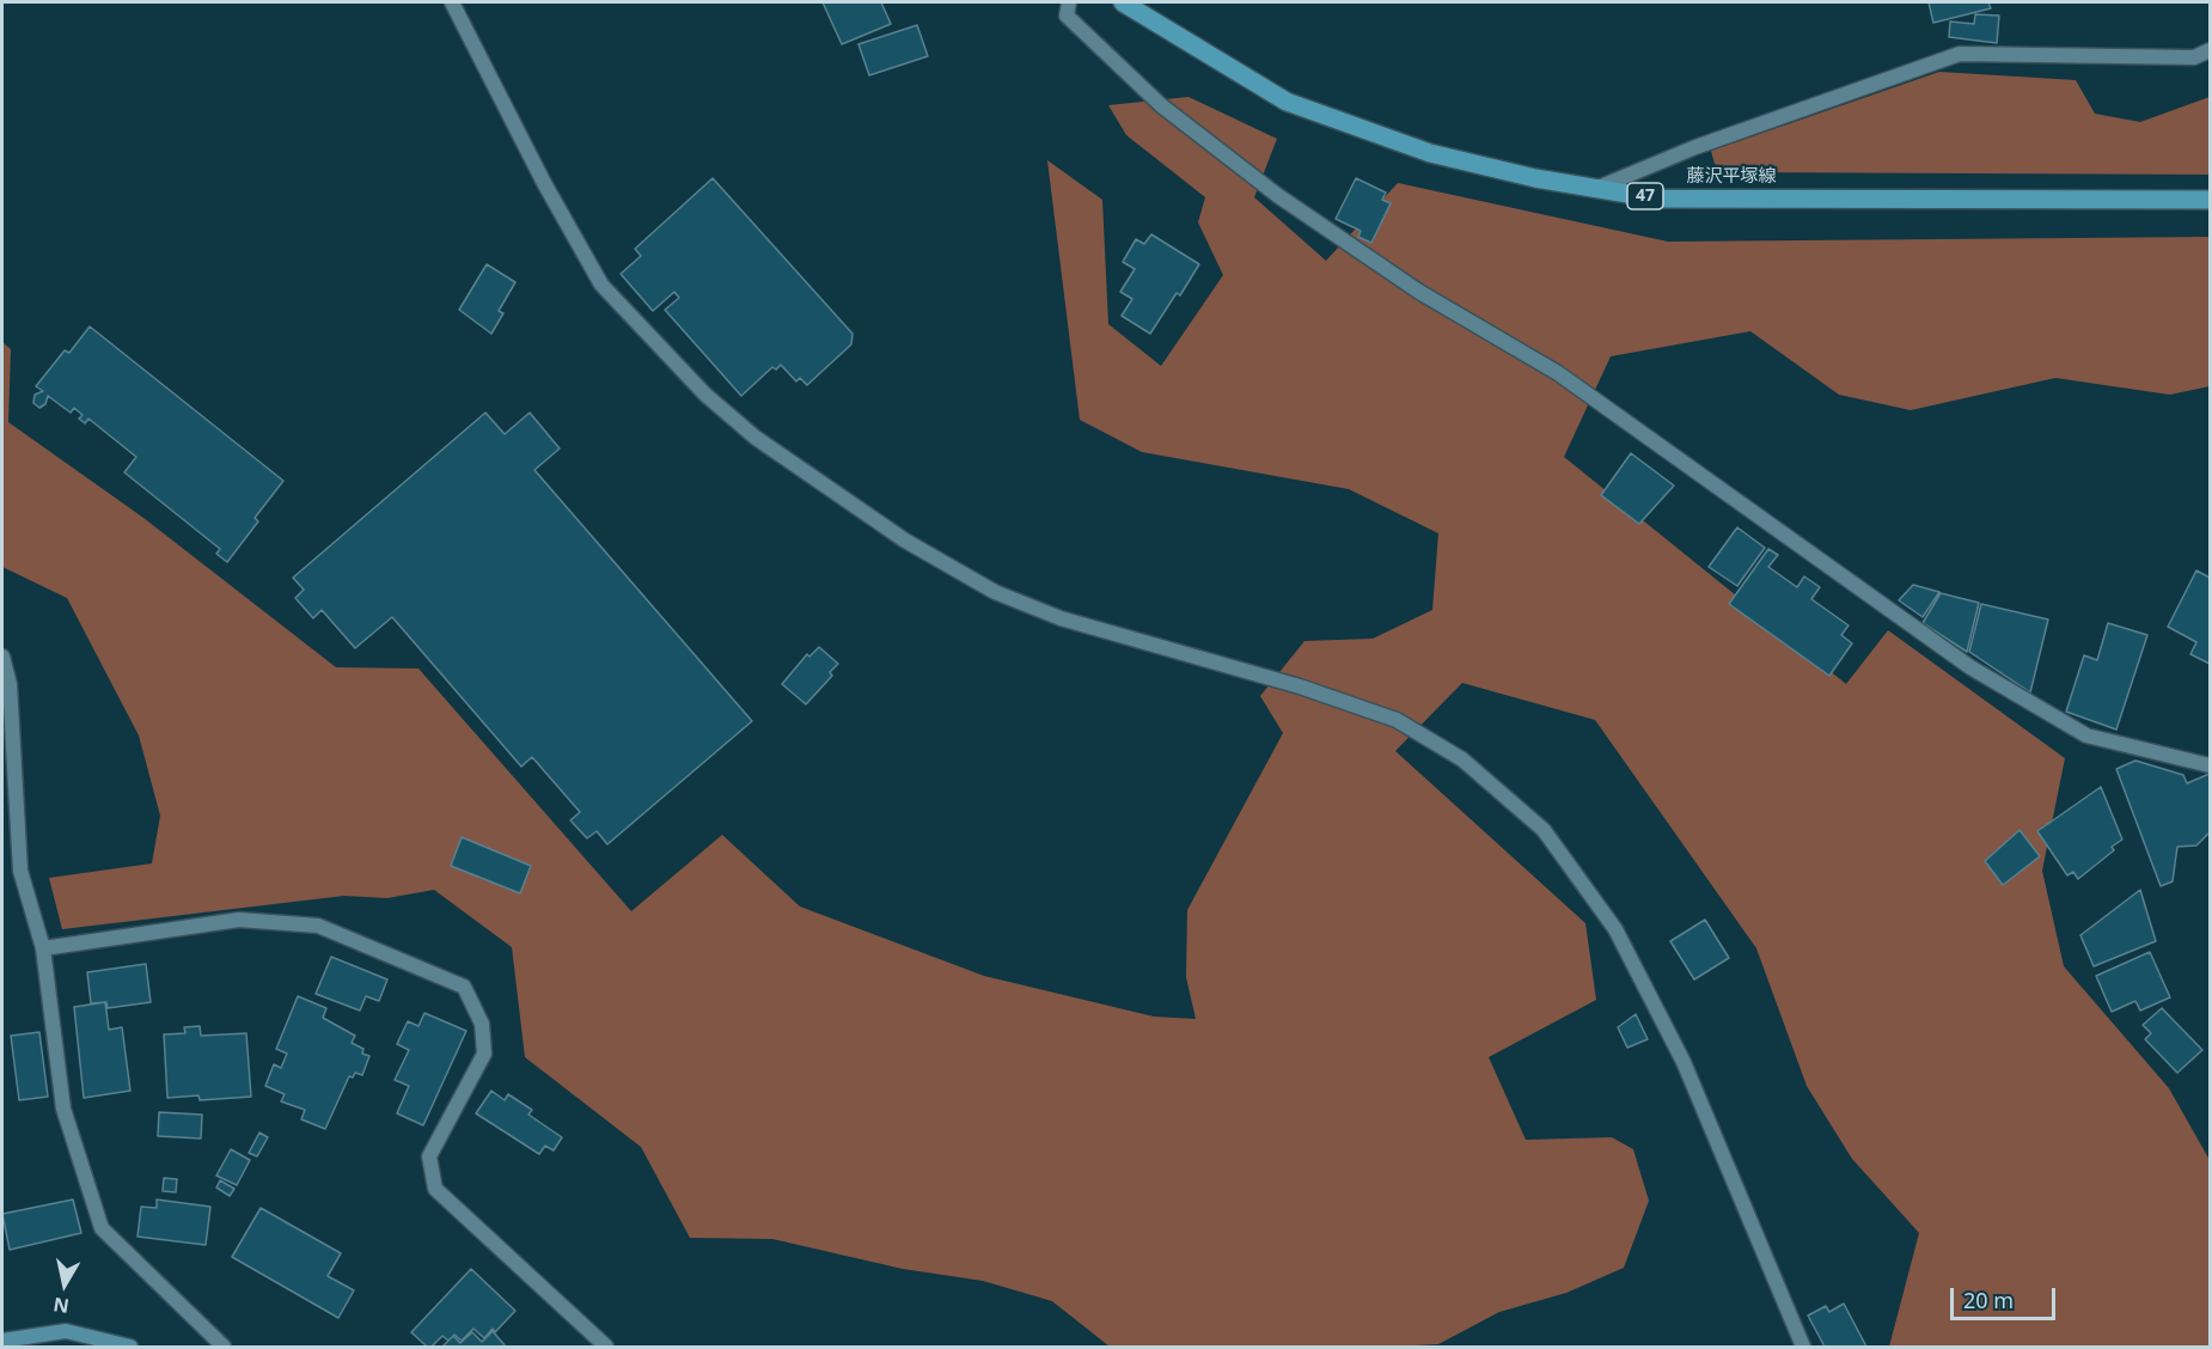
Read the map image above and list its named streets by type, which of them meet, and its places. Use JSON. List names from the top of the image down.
{
  "streets": {
    "main road": ["藤沢平塚線", "47"]
  },
  "scale_bar": "20 m",
  "north": "bottom"
}
